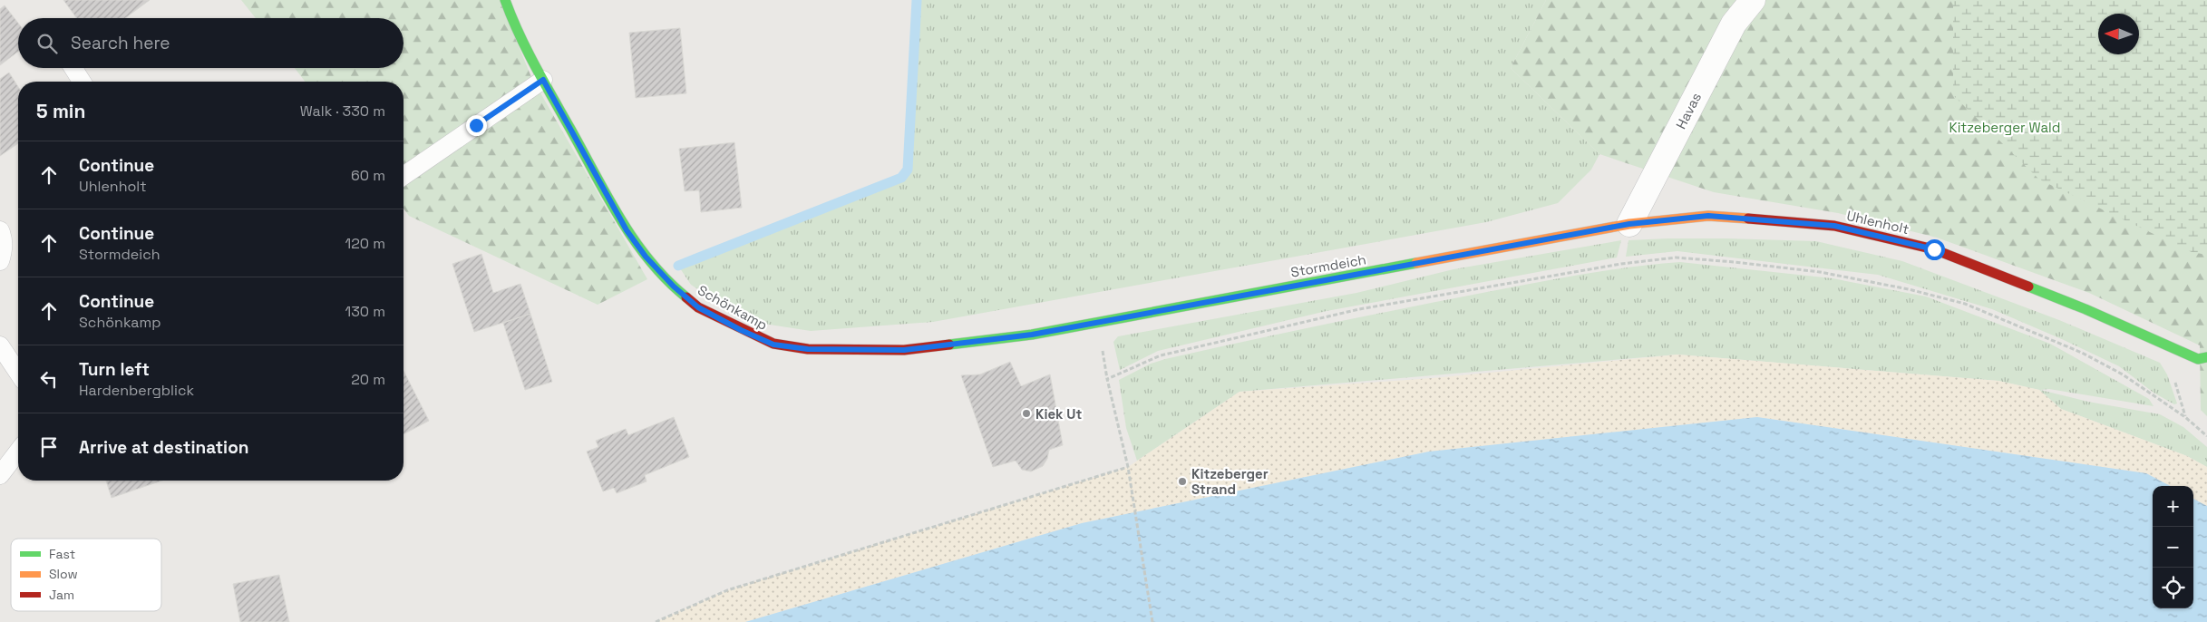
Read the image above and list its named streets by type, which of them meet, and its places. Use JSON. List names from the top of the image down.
{
  "streets": {
    "street": [
      "Havas",
      "Uhlenholt",
      "Stormdeich",
      "Schönkamp"
    ]
  },
  "crossings": [
    ["Havas", "Uhlenholt"],
    ["Havas", "Stormdeich"],
    ["Uhlenholt", "Stormdeich"],
    ["Stormdeich", "Schönkamp"]
  ],
  "parks": ["Kitzeberger Wald"],
  "places": ["Kiek Ut", "Kitzeberger Strand"],
  "legend": ["Fast", "Slow", "Jam"],
  "north": "left",
  "page": {
    "search": "Search here",
    "heading": ["5 min", "Walk · 330 m"],
    "list": [
      ["Continue", "Uhlenholt", "60 m"],
      ["Continue", "Stormdeich", "120 m"],
      ["Continue", "Schönkamp", "130 m"],
      ["Turn left", "Hardenbergblick", "20 m"],
      "Arrive at destination"
    ],
    "map_buttons": ["+", "−"]
  }
}
